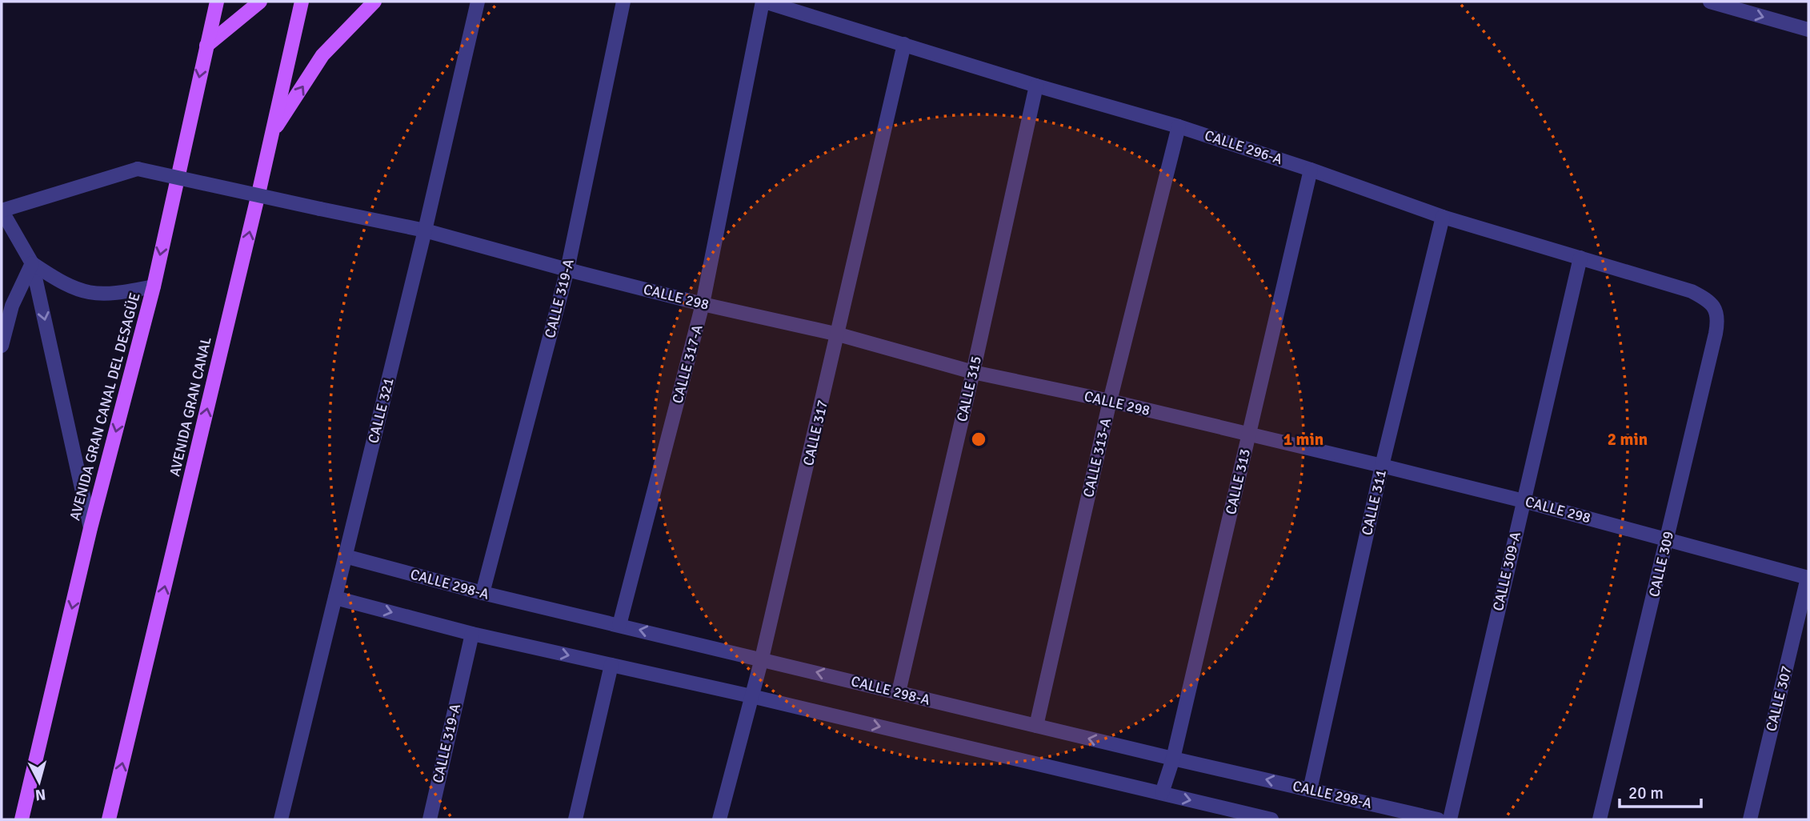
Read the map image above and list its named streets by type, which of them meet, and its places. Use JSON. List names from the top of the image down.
{
  "streets": {
    "main road": ["AVENIDA GRAN CANAL DEL DESAGÜE", "AVENIDA GRAN CANAL"],
    "street": [
      "CALLE 296-A",
      "CALLE 298",
      "CALLE 319-A",
      "CALLE 317-A",
      "CALLE 315",
      "CALLE 321",
      "CALLE 317",
      "CALLE 313-A",
      "CALLE 313",
      "CALLE 311",
      "CALLE 309",
      "CALLE 309-A",
      "CALLE 298-A",
      "CALLE 307"
    ]
  },
  "crossings": [
    ["CALLE 296-A", "CALLE 317-A"],
    ["CALLE 296-A", "CALLE 315"],
    ["CALLE 296-A", "CALLE 317"],
    ["CALLE 296-A", "CALLE 313-A"],
    ["CALLE 296-A", "CALLE 313"],
    ["CALLE 296-A", "CALLE 311"],
    ["CALLE 296-A", "CALLE 309"],
    ["CALLE 296-A", "CALLE 309-A"],
    ["CALLE 298", "CALLE 319-A"],
    ["CALLE 298", "CALLE 317-A"],
    ["CALLE 298", "CALLE 315"],
    ["CALLE 298", "CALLE 321"],
    ["CALLE 298", "CALLE 317"],
    ["CALLE 298", "CALLE 313-A"],
    ["CALLE 298", "CALLE 313"],
    ["CALLE 298", "CALLE 311"],
    ["CALLE 298", "CALLE 309"],
    ["CALLE 298", "CALLE 309-A"],
    ["CALLE 298", "CALLE 307"],
    ["CALLE 319-A", "CALLE 298-A"],
    ["CALLE 317-A", "CALLE 298-A"],
    ["CALLE 315", "CALLE 298-A"],
    ["CALLE 321", "CALLE 298-A"],
    ["CALLE 317", "CALLE 298-A"],
    ["CALLE 313-A", "CALLE 298-A"],
    ["CALLE 313", "CALLE 298-A"],
    ["CALLE 311", "CALLE 298-A"]
  ],
  "one_way": ["AVENIDA GRAN CANAL DEL DESAGÜE", "AVENIDA GRAN CANAL"],
  "scale_bar": "20 m",
  "north": "bottom",
  "rings": ["1 min", "2 min"]
}
